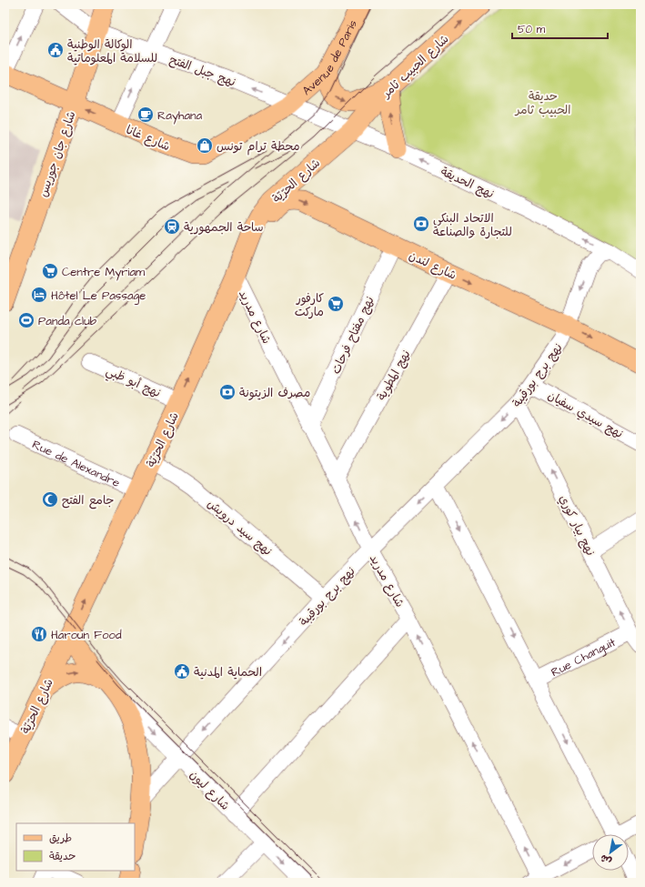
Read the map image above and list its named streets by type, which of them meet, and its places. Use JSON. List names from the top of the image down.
{
  "streets": {
    "main road": [
      "Avenue de Paris",
      "شارع الحبيب ثامر",
      "شارع غانا",
      "شارع جان جوريس",
      "شارع الحرّيّة",
      "شارع لندن"
    ],
    "street": [
      "نهج جبل الفتح",
      "نهج الحديقة",
      "شارع مدريد",
      "نهج مفتاح فرحات",
      "نهج المطوية",
      "نهج برج بورقيبة",
      "نهج أبو ظبي",
      "نهج سيدي سفيان",
      "Rue de Alexandre",
      "نهج بيار كوري",
      "نهج سيد درويش",
      "Rue Changuit",
      "شارع ليون"
    ]
  },
  "crossings": [
    ["Avenue de Paris", "نهج جبل الفتح"],
    ["Avenue de Paris", "شارع غانا"],
    ["Avenue de Paris", "نهج الحديقة"],
    ["شارع الحبيب ثامر", "شارع الحرّيّة"],
    ["شارع الحبيب ثامر", "نهج الحديقة"],
    ["نهج جبل الفتح", "شارع غانا"],
    ["نهج جبل الفتح", "شارع جان جوريس"],
    ["نهج جبل الفتح", "نهج الحديقة"],
    ["شارع غانا", "شارع جان جوريس"],
    ["شارع غانا", "نهج الحديقة"],
    ["شارع الحرّيّة", "نهج الحديقة"],
    ["شارع الحرّيّة", "شارع لندن"],
    ["شارع الحرّيّة", "شارع مدريد"],
    ["شارع الحرّيّة", "نهج أبو ظبي"],
    ["شارع الحرّيّة", "Rue de Alexandre"],
    ["شارع الحرّيّة", "نهج سيد درويش"],
    ["نهج الحديقة", "نهج برج بورقيبة"],
    ["شارع لندن", "نهج مفتاح فرحات"],
    ["شارع لندن", "نهج المطوية"],
    ["شارع لندن", "نهج برج بورقيبة"],
    ["شارع مدريد", "نهج مفتاح فرحات"],
    ["شارع مدريد", "نهج المطوية"],
    ["شارع مدريد", "نهج برج بورقيبة"],
    ["نهج برج بورقيبة", "نهج سيدي سفيان"],
    ["نهج برج بورقيبة", "نهج بيار كوري"],
    ["نهج برج بورقيبة", "نهج سيد درويش"],
    ["نهج برج بورقيبة", "شارع ليون"],
    ["نهج بيار كوري", "Rue Changuit"]
  ],
  "one_way": [
    "شارع الحبيب ثامر",
    "نهج جبل الفتح",
    "شارع الحرّيّة",
    "نهج الحديقة",
    "شارع لندن",
    "شارع ليون"
  ],
  "parks": ["حديقة الحبيب ثامر"],
  "places": {
    "public building": ["الوكالة الوطنية للسلامة المعلوماتية", "الحماية المدنية"],
    "cafe": ["Rayhana"],
    "shop": ["محطة ترام تونس"],
    "bank": ["الاتحاد البنكي للتجارة والصناعة", "مصرف الزيتونة"],
    "station": ["ساحة الجمهورية"],
    "supermarket": ["Centre Myriam", "كارفور ماركت"],
    "hotel": ["Hôtel Le Passage"],
    "sports": ["Panda club"],
    "mosque": ["جامع الفتح"],
    "restaurant": ["Haroun Food"]
  },
  "legend": ["طريق", "حديقة"],
  "scale_bar": "50 m",
  "north": "bottom left"
}
